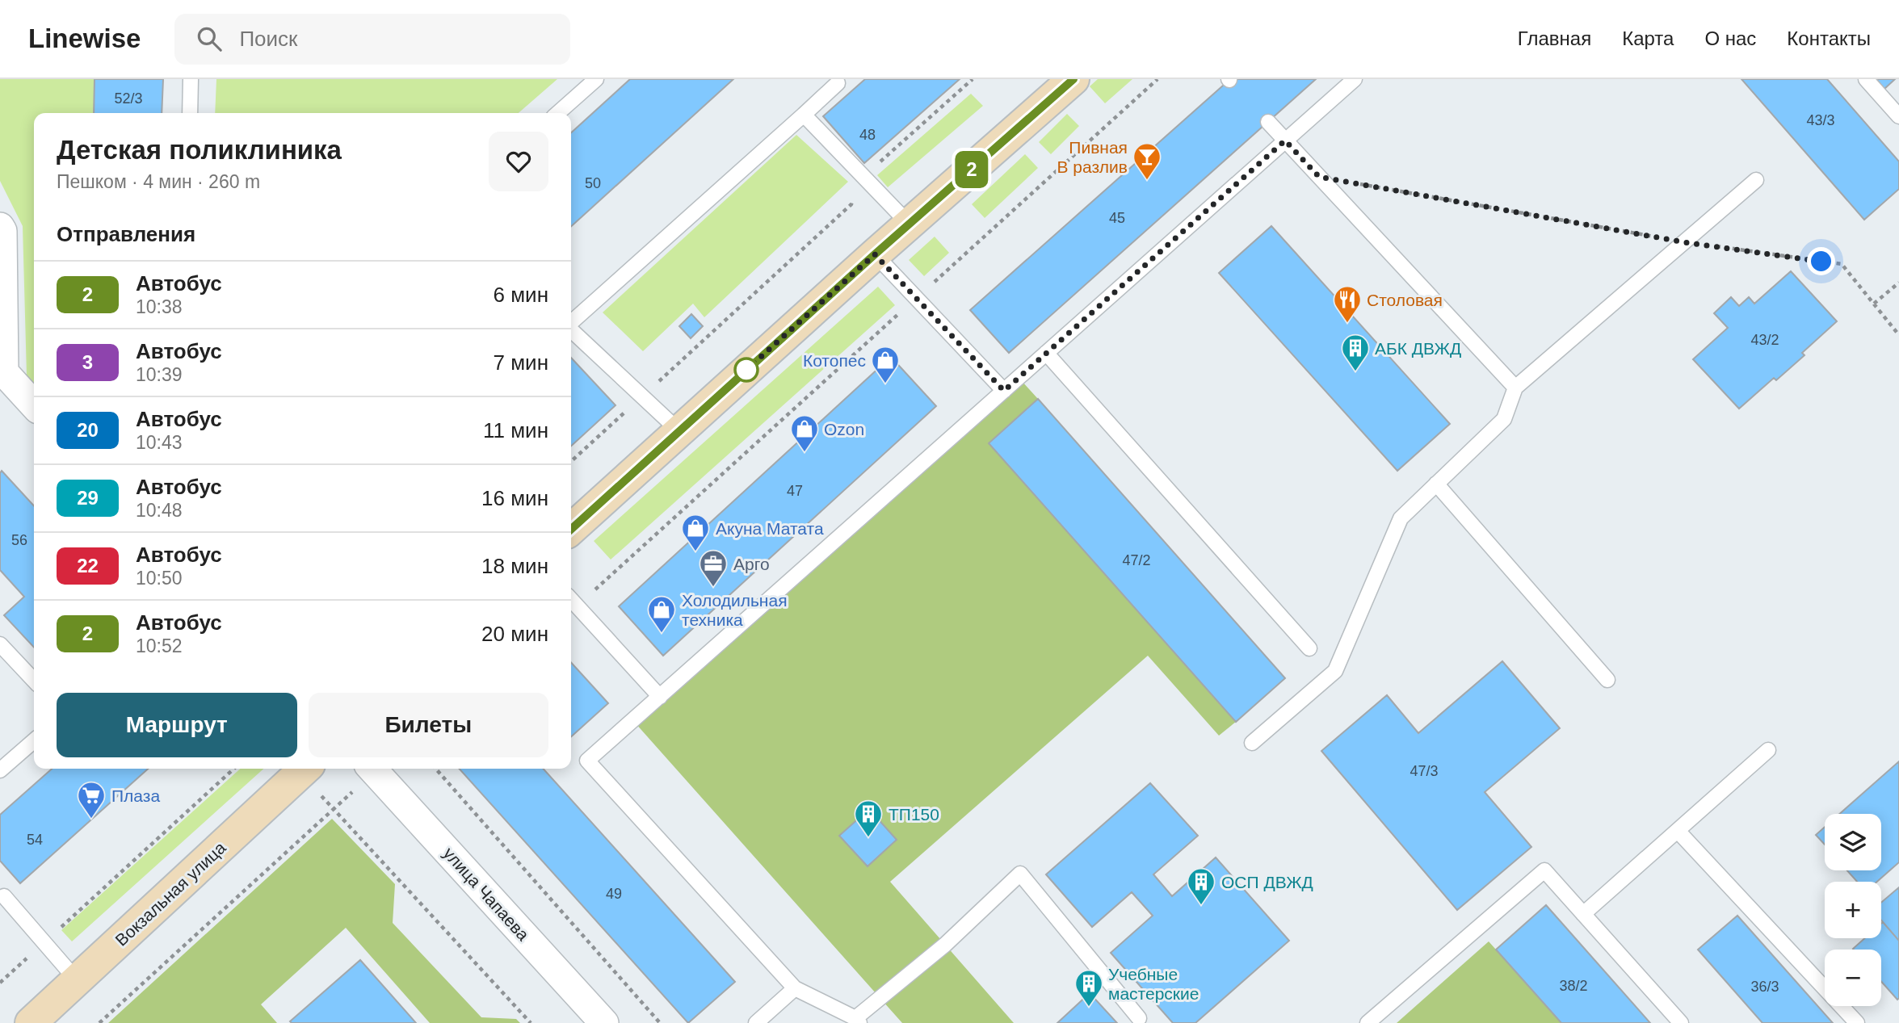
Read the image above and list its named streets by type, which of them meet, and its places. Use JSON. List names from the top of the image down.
{
  "streets": {
    "main road": ["Вокзальная улица"],
    "street": ["улица Чапаева"]
  },
  "places": {
    "bar": ["Пивная В разлив"],
    "restaurant": ["Столовая"],
    "building": [
      "АБК ДВЖД",
      "ТП150",
      "ОСП ДВЖД",
      "Учебные мастерские"
    ],
    "shop": [
      "Котопес",
      "Ozon",
      "Акуна Матата",
      "Холодильная техника"
    ],
    "office": ["Арго"],
    "supermarket": ["Плаза"]
  },
  "lines": ["bus line 2"],
  "house_numbers": [
    "52/3",
    "43/3",
    "48",
    "50",
    "45",
    "43/2",
    "47",
    "56",
    "47/2",
    "47/3",
    "54",
    "49",
    "38/2",
    "36/3"
  ],
  "page": {
    "header": "Linewise",
    "search": "Поиск",
    "nav": [
      "Главная",
      "Карта",
      "О нас",
      "Контакты"
    ],
    "on_map": "2",
    "heading": [
      ["Детская поликлиника", "Пешком · 4 мин · 260 m"],
      "Отправления"
    ],
    "list": [
      {
        "mark": "2",
        "name": "Автобус",
        "note": "10:38",
        "value": "6 мин"
      },
      {
        "mark": "3",
        "name": "Автобус",
        "note": "10:39",
        "value": "7 мин"
      },
      {
        "mark": "20",
        "name": "Автобус",
        "note": "10:43",
        "value": "11 мин"
      },
      {
        "mark": "29",
        "name": "Автобус",
        "note": "10:48",
        "value": "16 мин"
      },
      {
        "mark": "22",
        "name": "Автобус",
        "note": "10:50",
        "value": "18 мин"
      },
      {
        "mark": "2",
        "name": "Автобус",
        "note": "10:52",
        "value": "20 мин"
      }
    ],
    "buttons": ["Маршрут", "Билеты"],
    "map_buttons": ["+", "−"]
  }
}
